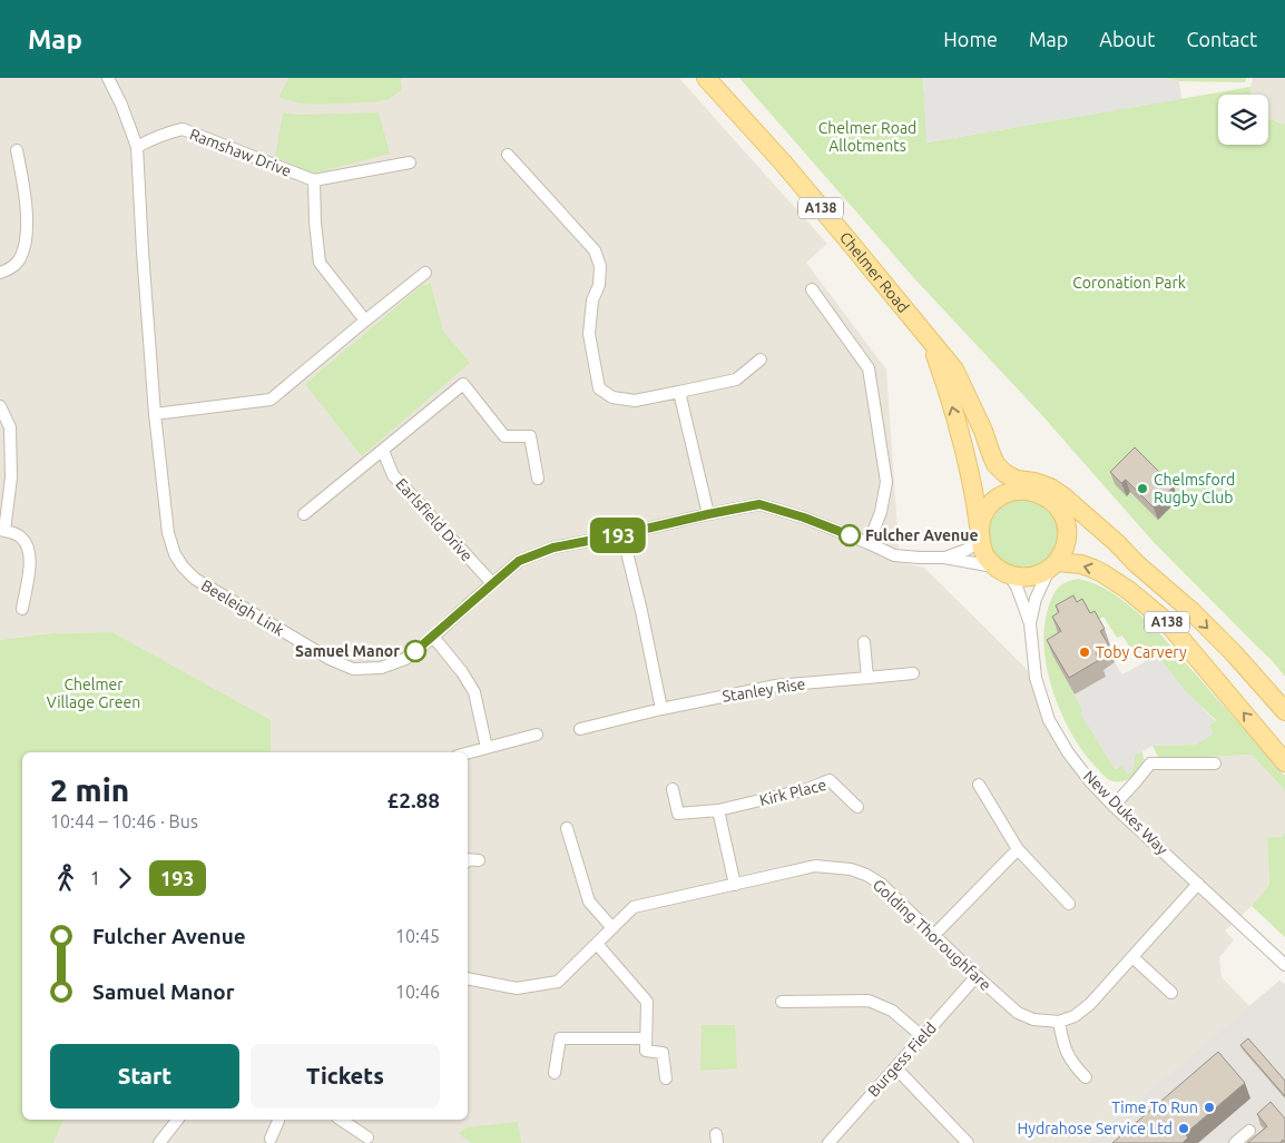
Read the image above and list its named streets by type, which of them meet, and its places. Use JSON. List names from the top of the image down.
{
  "streets": {
    "main road": ["A138", "Chelmer Road"],
    "street": [
      "Ramshaw Drive",
      "Earlsfield Drive",
      "Beeleigh Link",
      "Stanley Rise",
      "Kirk Place",
      "New Dukes Way",
      "Golding Thoroughfare",
      "Burgess Field"
    ]
  },
  "crossings": [
    ["Ramshaw Drive", "Beeleigh Link"],
    ["A138", "Chelmer Road"],
    ["A138", "Beeleigh Link"],
    ["A138", "New Dukes Way"],
    ["Chelmer Road", "Beeleigh Link"],
    ["Chelmer Road", "New Dukes Way"],
    ["Earlsfield Drive", "Beeleigh Link"],
    ["Beeleigh Link", "New Dukes Way"],
    ["Golding Thoroughfare", "Burgess Field"]
  ],
  "parks": ["Chelmer Road Allotments", "Coronation Park", "Chelmer Village Green"],
  "places": [
    "Chelmsford Rugby Club",
    "Fulcher Avenue",
    "Samuel Manor",
    "Toby Carvery",
    "Time To Run",
    "Hydrahose Service Ltd"
  ],
  "lines": ["bus line 193"],
  "page": {
    "header": "Map",
    "nav": [
      "Home",
      "Map",
      "About",
      "Contact"
    ],
    "on_map": "193",
    "heading": ["2 min", "10:44 – 10:46 · Bus", "£2.88"],
    "legs": ["1", "193"],
    "list": [
      {
        "name": "Fulcher Avenue",
        "value": "10:45"
      },
      {
        "name": "Samuel Manor",
        "value": "10:46"
      }
    ],
    "buttons": ["Start", "Tickets"]
  }
}
